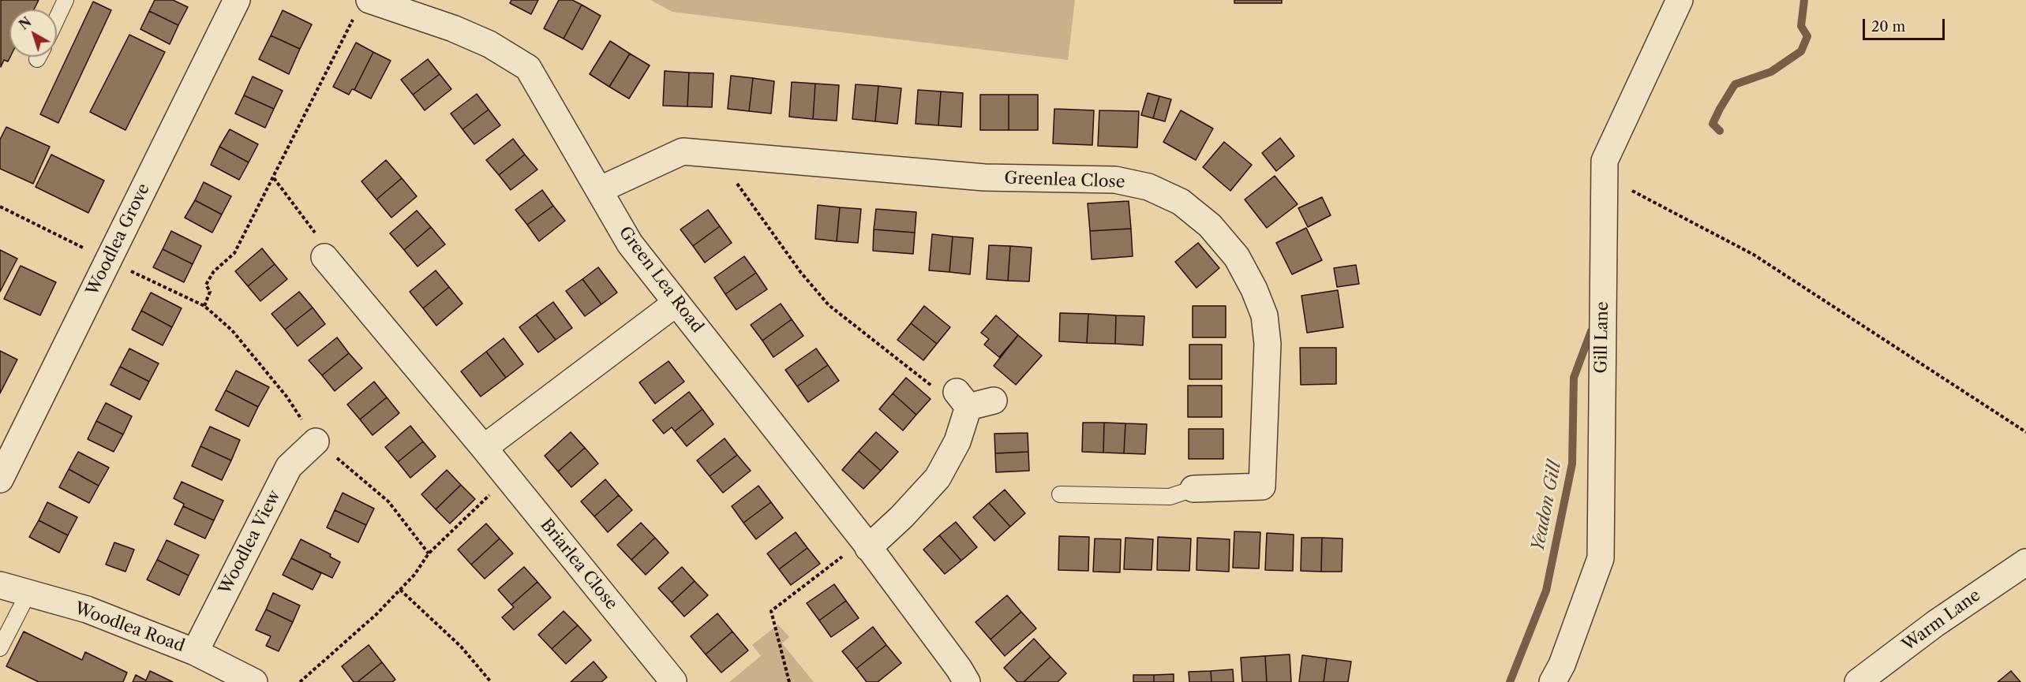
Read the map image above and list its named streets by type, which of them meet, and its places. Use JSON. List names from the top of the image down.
{
  "streets": {
    "street": [
      "Greenlea Close",
      "Woodlea Grove",
      "Green Lea Road",
      "Gill Lane",
      "Woodlea View",
      "Briarlea Close",
      "Warm Lane",
      "Woodlea Road"
    ]
  },
  "crossings": [
    ["Greenlea Close", "Green Lea Road"],
    ["Woodlea View", "Woodlea Road"]
  ],
  "water": ["Yeadon Gill"],
  "scale_bar": "20 m",
  "north": "top left"
}
